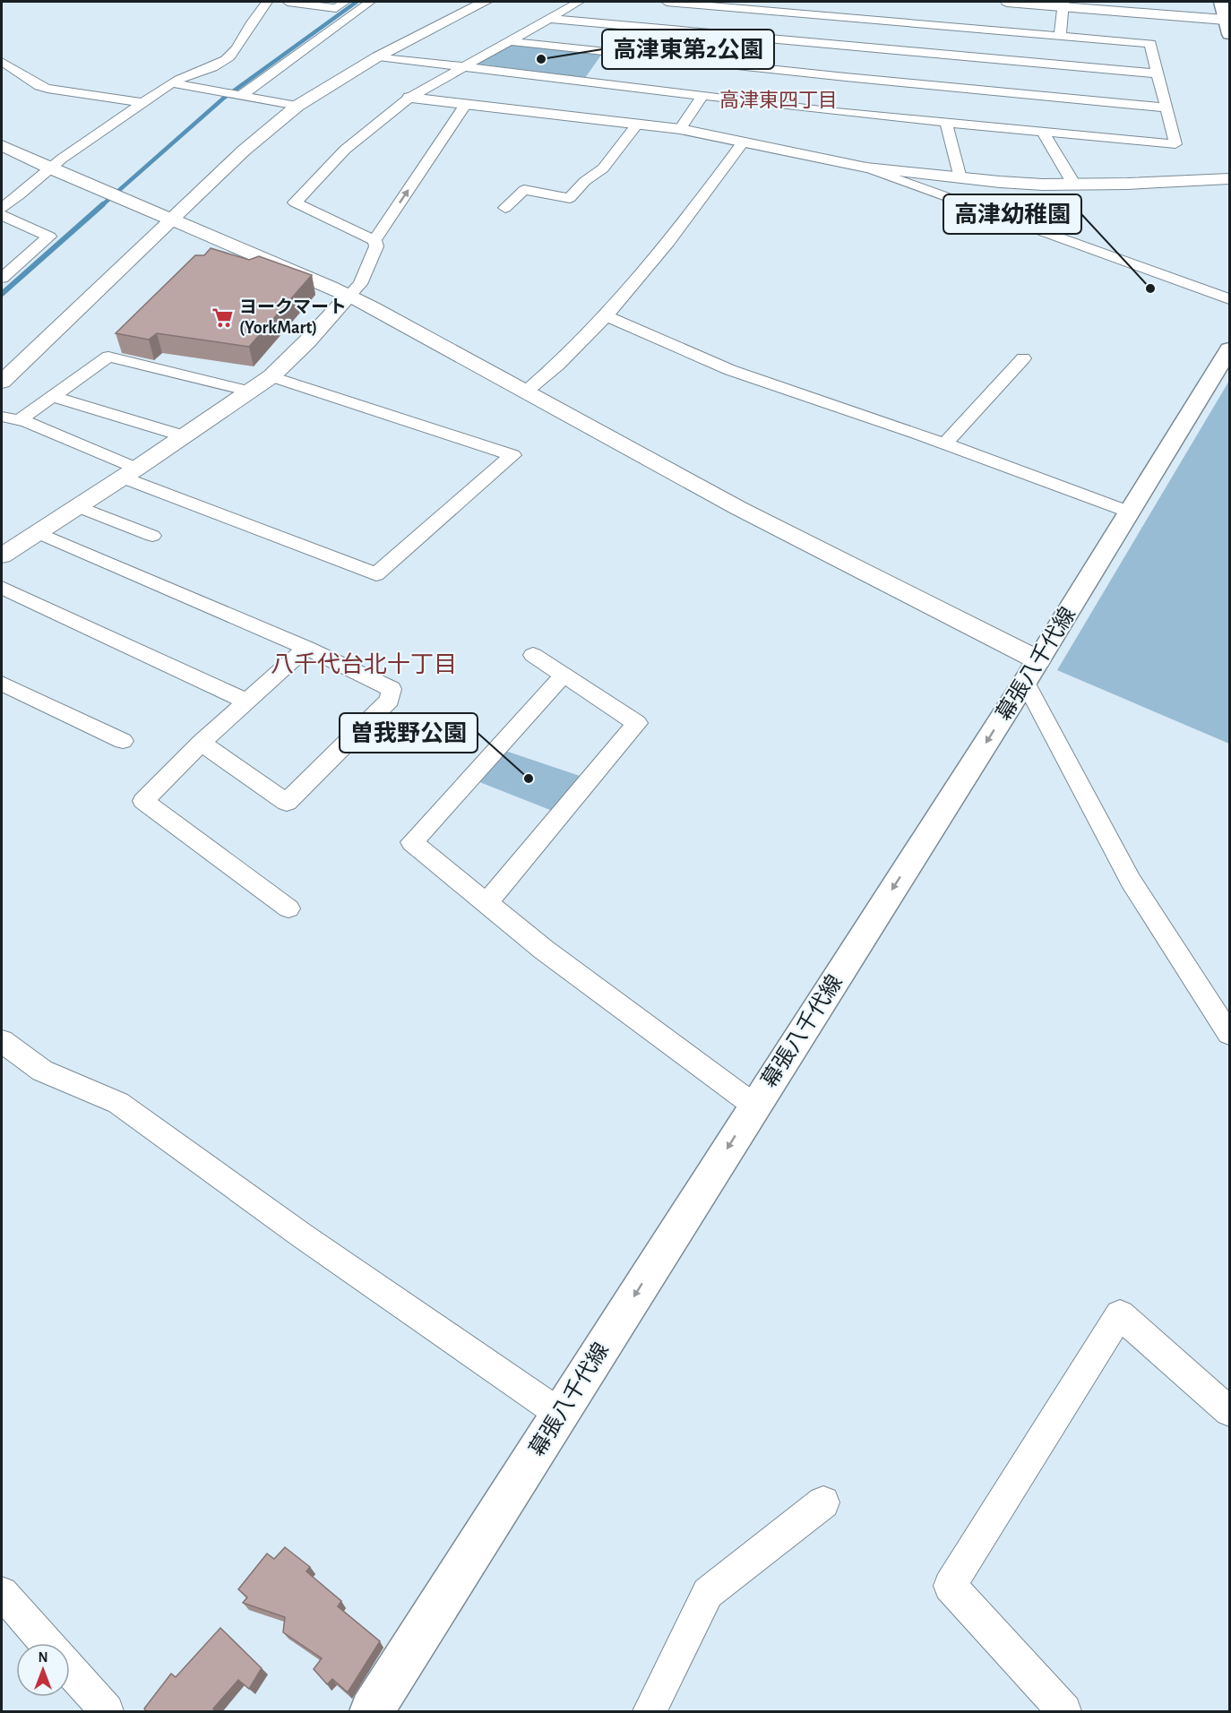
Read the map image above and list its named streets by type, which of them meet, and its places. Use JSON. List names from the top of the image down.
{
  "streets": {
    "main road": ["幕張八千代線"]
  },
  "one_way": ["幕張八千代線"],
  "districts": ["高津東四丁目", "八千代台北十丁目"],
  "places": {
    "other": ["高津東第2公園", "高津幼稚園", "曽我野公園"],
    "supermarket": ["ヨークマート (YorkMart)"]
  },
  "north": "top"
}
